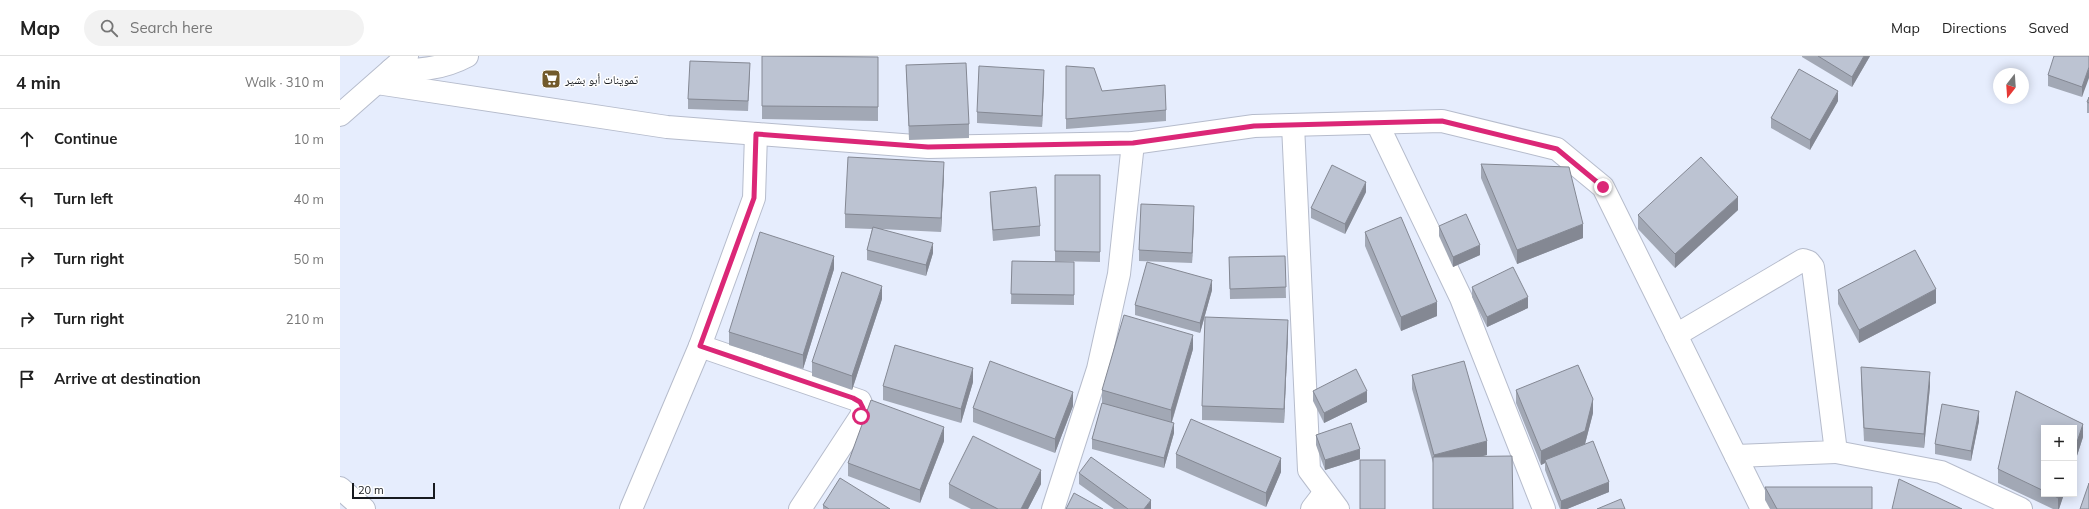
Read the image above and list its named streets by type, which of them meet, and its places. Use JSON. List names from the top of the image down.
{
  "places": {
    "supermarket": ["تموينات أبو بشير"]
  },
  "scale_bar": "20 m",
  "north": "bottom",
  "page": {
    "header": "Map",
    "search": "Search here",
    "nav": ["Map", "Directions", "Saved"],
    "heading": ["4 min", "Walk · 310 m"],
    "list": [
      ["Continue", "10 m"],
      ["Turn left", "40 m"],
      ["Turn right", "50 m"],
      ["Turn right", "210 m"],
      "Arrive at destination"
    ],
    "map_buttons": ["+", "−"],
    "scale": "20 m"
  }
}
